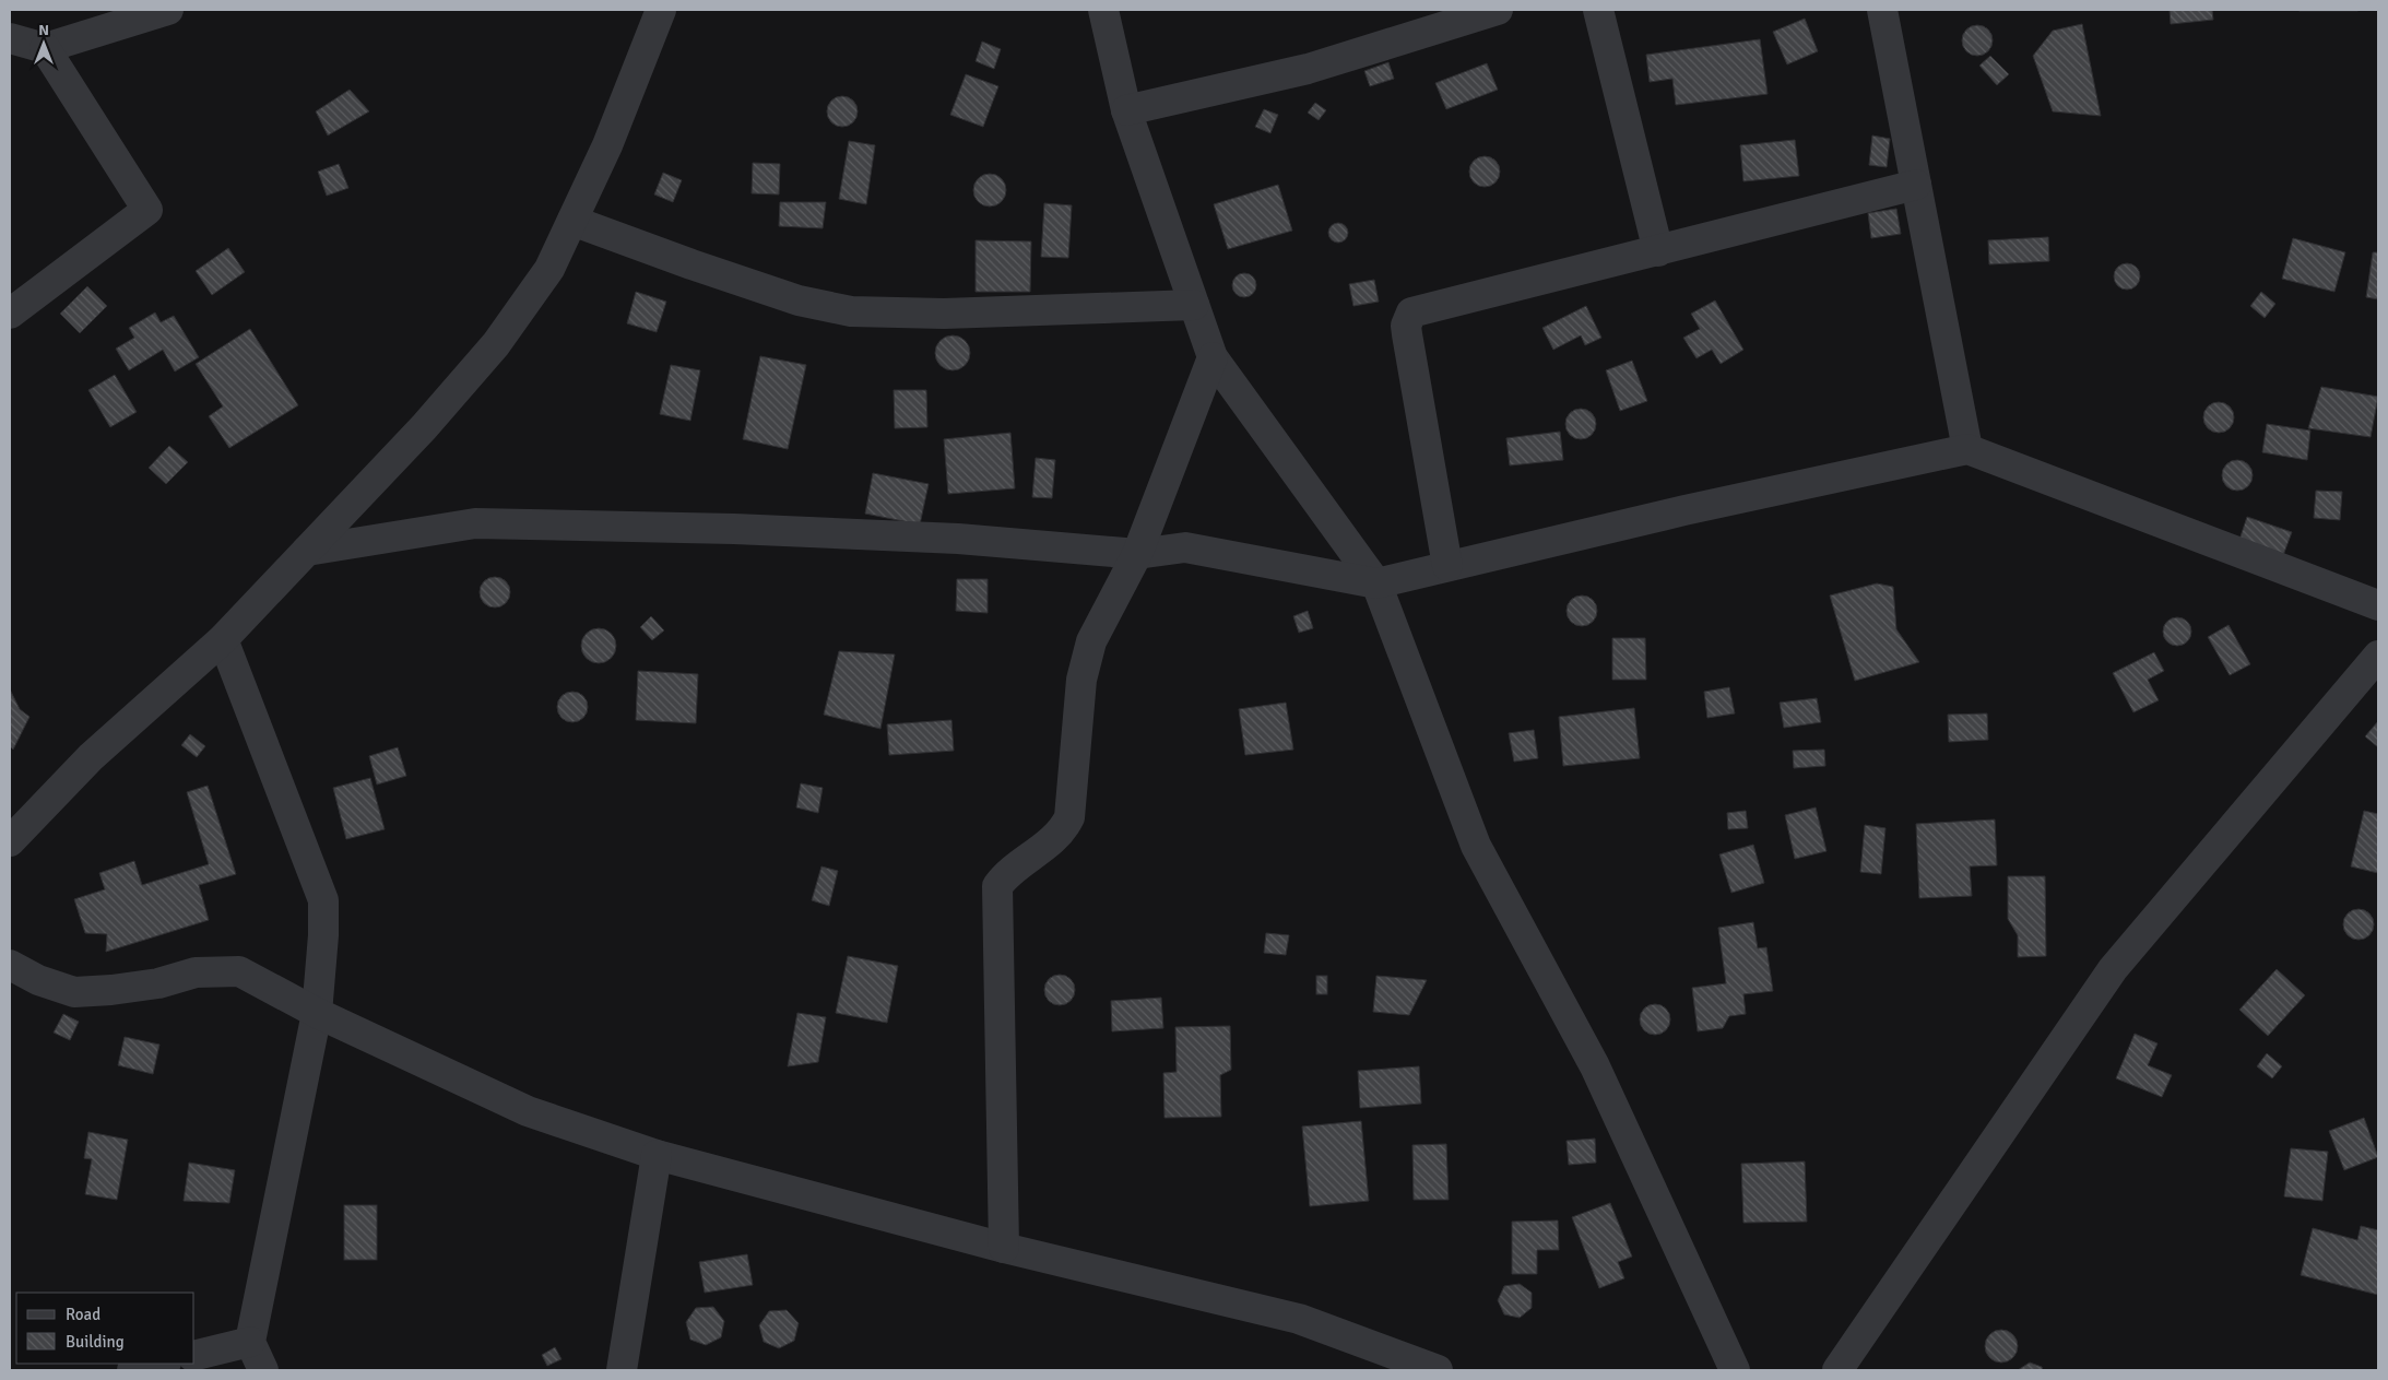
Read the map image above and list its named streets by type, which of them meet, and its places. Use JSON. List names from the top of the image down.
{
  "legend": ["Road", "Building"],
  "north": "top"
}
